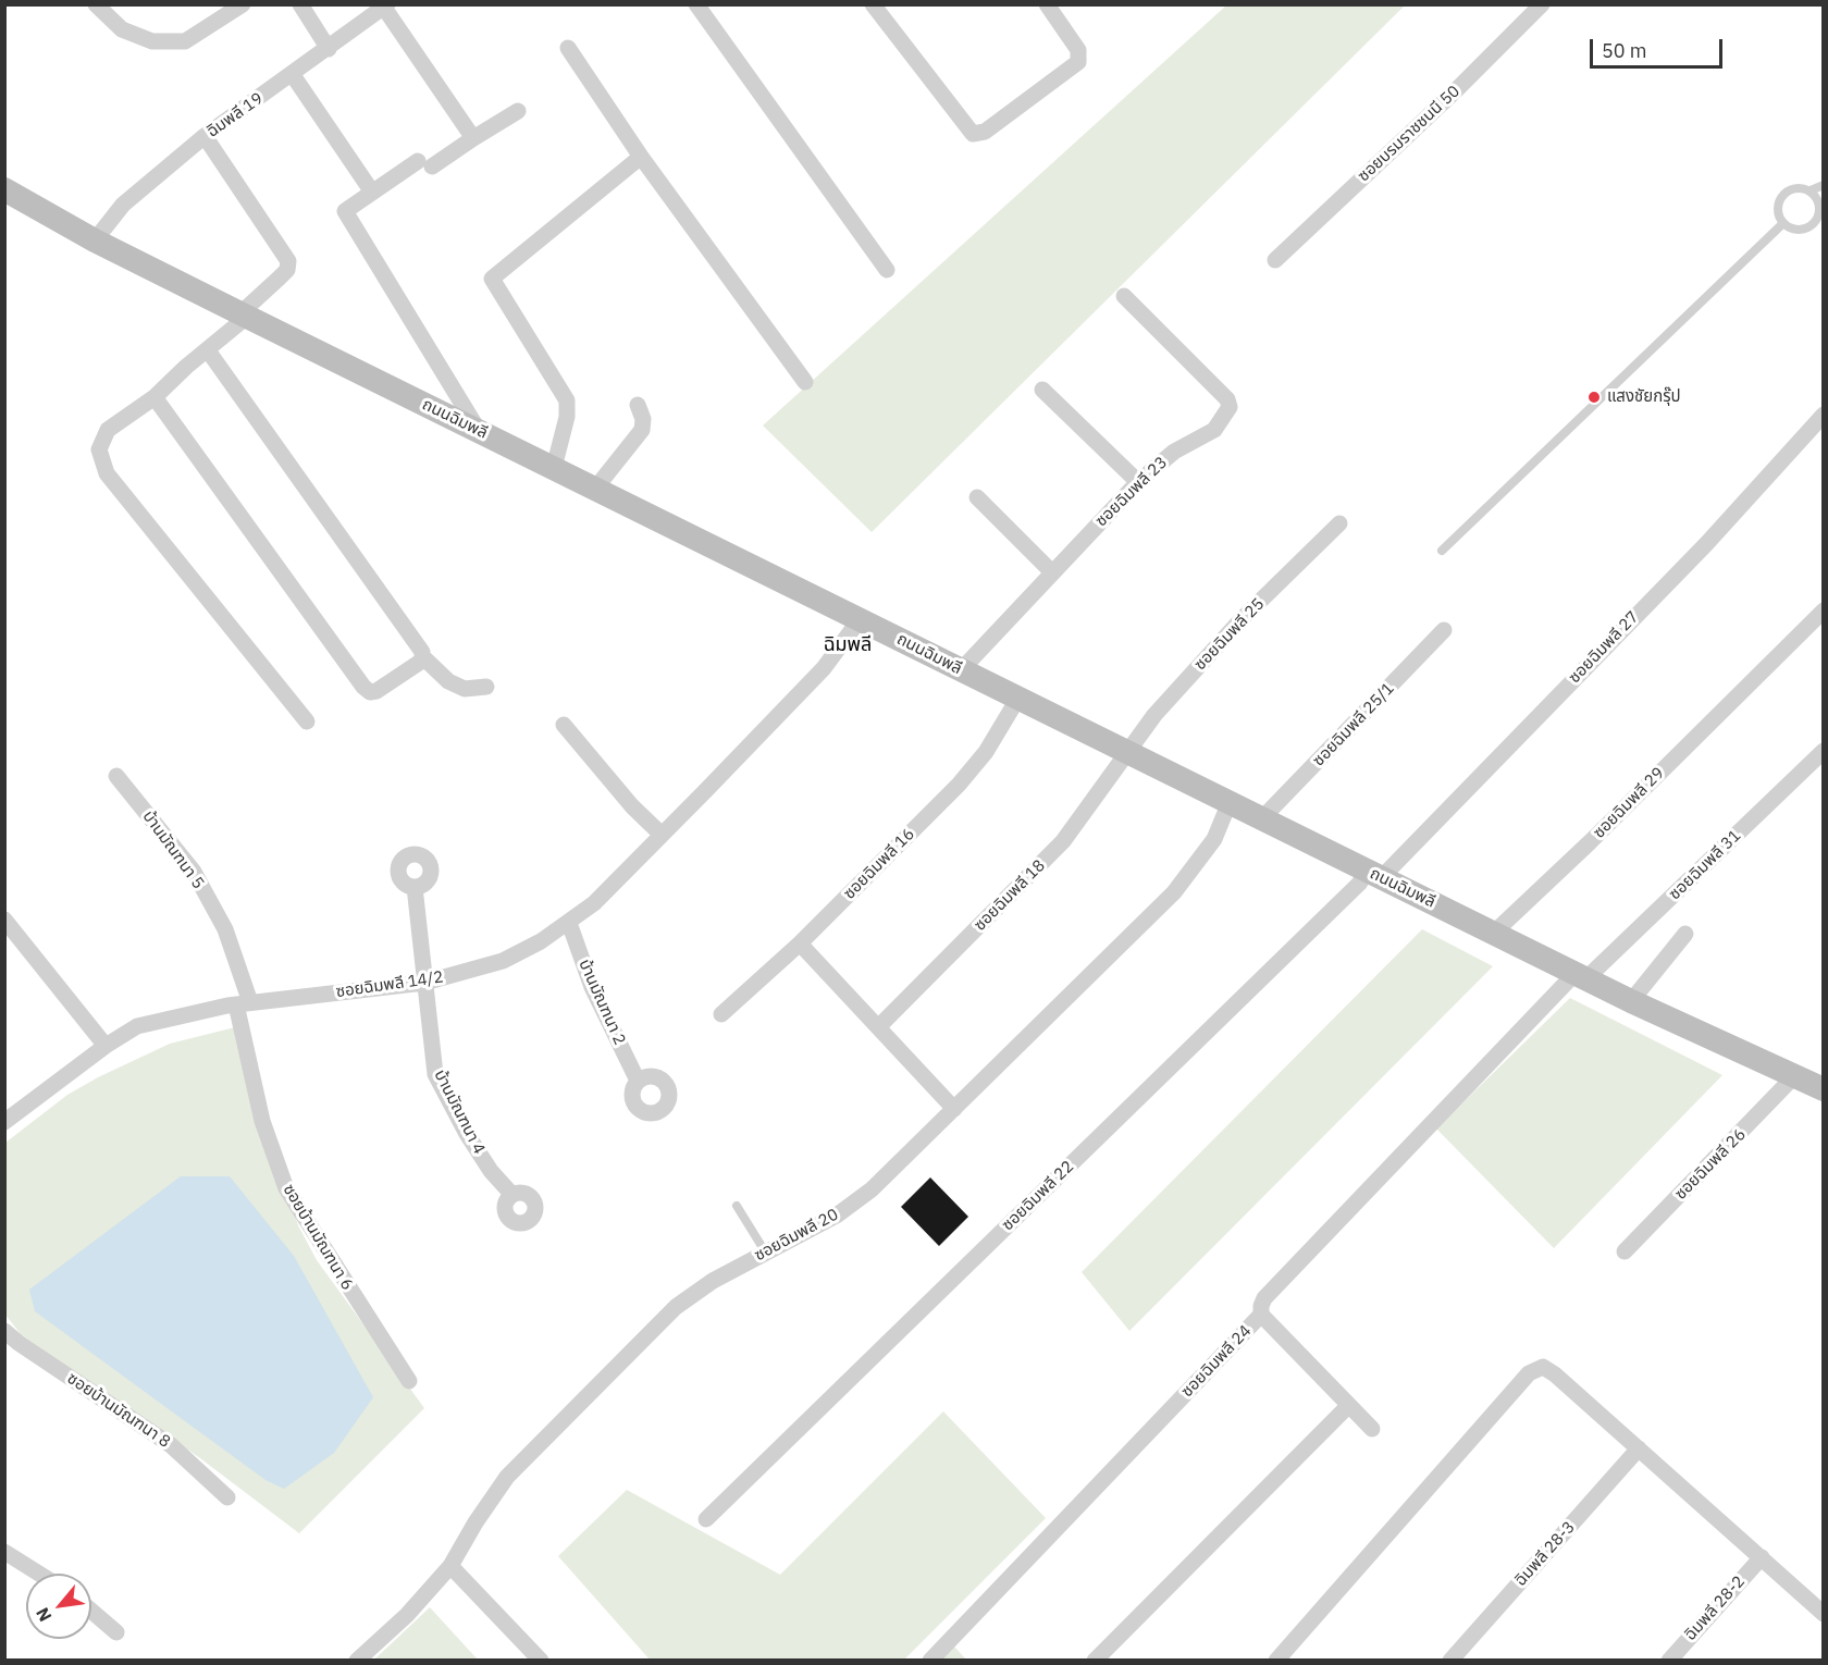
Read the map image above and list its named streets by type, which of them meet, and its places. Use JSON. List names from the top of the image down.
{
  "streets": {
    "street": [
      "ฉิมพลี 19",
      "ซอยบรมราชชนนี 50",
      "ถนนฉิมพลี",
      "ซอยฉิมพลี 23",
      "ซอยฉิมพลี 25",
      "ซอยฉิมพลี 27",
      "ซอยฉิมพลี 25/1",
      "ซอยฉิมพลี 29",
      "บ้านมัณฑนา 5",
      "ซอยฉิมพลี 16",
      "ซอยฉิมพลี 31",
      "ซอยฉิมพลี 18",
      "ซอยฉิมพลี 14/2",
      "บ้านมัณฑนา 2",
      "บ้านมัณฑนา 4",
      "ซอยฉิมพลี 26",
      "ซอยฉิมพลี 22",
      "ซอยฉิมพลี 20",
      "ซอยบ้านมัณฑนา 6",
      "ซอยฉิมพลี 24",
      "ซอยบ้านมัณฑนา 8",
      "ฉิมพลี 28-3",
      "ฉิมพลี 28-2"
    ]
  },
  "crossings": [
    ["ฉิมพลี 19", "ถนนฉิมพลี"],
    ["ถนนฉิมพลี", "ซอยฉิมพลี 23"],
    ["ถนนฉิมพลี", "ซอยฉิมพลี 25"],
    ["ถนนฉิมพลี", "ซอยฉิมพลี 27"],
    ["ถนนฉิมพลี", "ซอยฉิมพลี 25/1"],
    ["ถนนฉิมพลี", "ซอยฉิมพลี 29"],
    ["ถนนฉิมพลี", "ซอยฉิมพลี 16"],
    ["ถนนฉิมพลี", "ซอยฉิมพลี 31"],
    ["ถนนฉิมพลี", "ซอยฉิมพลี 18"],
    ["ถนนฉิมพลี", "ซอยฉิมพลี 14/2"],
    ["ถนนฉิมพลี", "ซอยฉิมพลี 26"],
    ["ถนนฉิมพลี", "ซอยฉิมพลี 22"],
    ["ถนนฉิมพลี", "ซอยฉิมพลี 20"],
    ["ถนนฉิมพลี", "ซอยฉิมพลี 24"],
    ["ซอยฉิมพลี 25", "ซอยฉิมพลี 18"],
    ["ซอยฉิมพลี 27", "ซอยฉิมพลี 22"],
    ["บ้านมัณฑนา 5", "ซอยฉิมพลี 14/2"],
    ["บ้านมัณฑนา 5", "ซอยบ้านมัณฑนา 6"],
    ["ซอยฉิมพลี 31", "ซอยฉิมพลี 24"],
    ["ซอยฉิมพลี 14/2", "บ้านมัณฑนา 2"],
    ["ซอยฉิมพลี 14/2", "บ้านมัณฑนา 4"],
    ["ซอยฉิมพลี 14/2", "ซอยบ้านมัณฑนา 6"]
  ],
  "districts": ["ฉิมพลี"],
  "places": ["แสงชัยกรุ๊ป"],
  "scale_bar": "50 m",
  "north": "bottom left"
}
